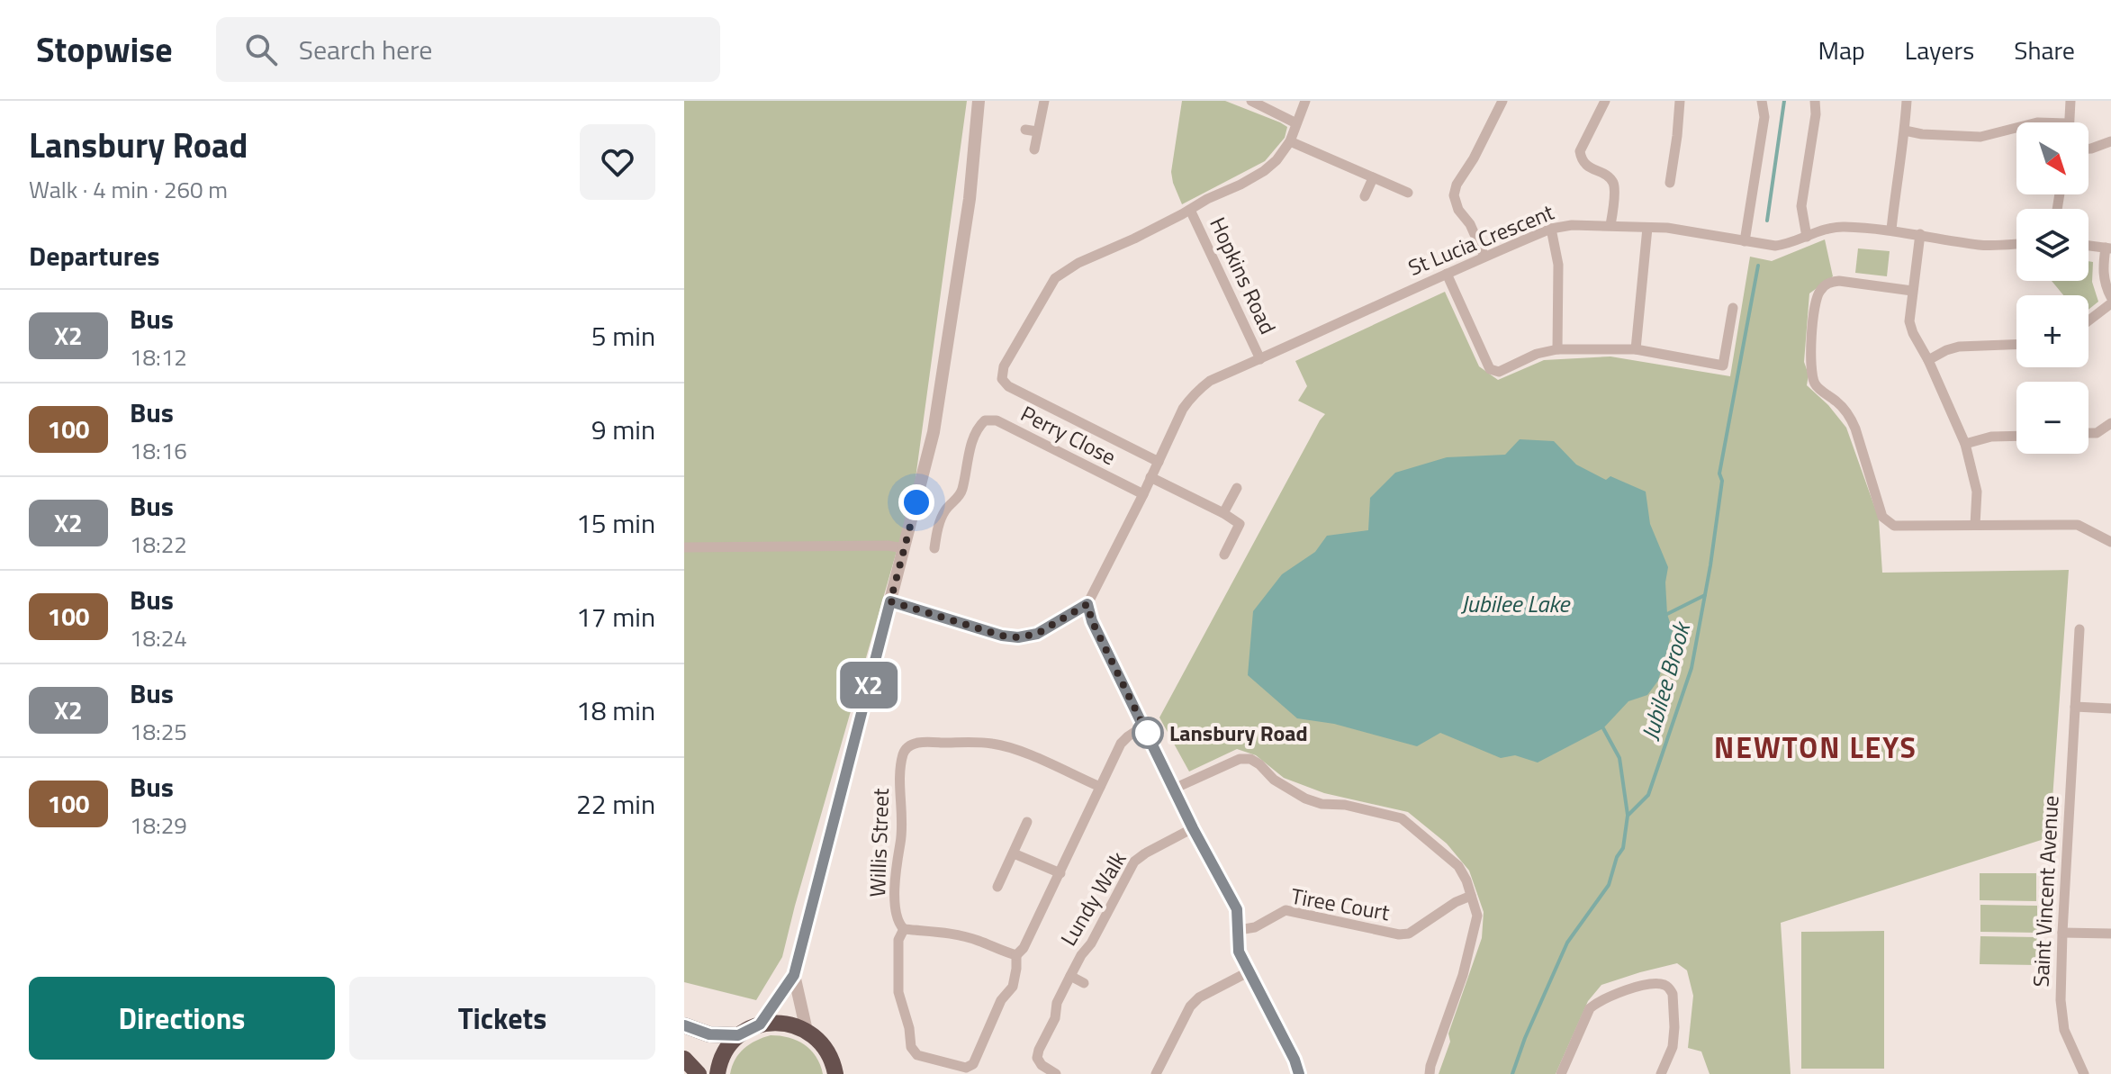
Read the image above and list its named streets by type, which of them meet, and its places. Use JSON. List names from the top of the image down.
{
  "streets": {
    "street": [
      "St Lucia Crescent",
      "Hopkins Road",
      "Perry Close",
      "Willis Street",
      "Saint Vincent Avenue",
      "Lundy Walk",
      "Tiree Court"
    ]
  },
  "crossings": [
    ["St Lucia Crescent", "Hopkins Road"]
  ],
  "districts": ["NEWTON LEYS"],
  "water": ["Jubilee Lake", "Jubilee Brook"],
  "places": ["Lansbury Road"],
  "lines": ["bus line X2"],
  "north": "bottom right",
  "page": {
    "header": "Stopwise",
    "search": "Search here",
    "nav": ["Map", "Layers", "Share"],
    "heading": [
      ["Lansbury Road", "Walk · 4 min · 260 m"],
      "Departures"
    ],
    "on_map": "X2",
    "map_buttons": ["+", "−"],
    "list": [
      {
        "mark": "X2",
        "name": "Bus",
        "note": "18:12",
        "value": "5 min"
      },
      {
        "mark": "100",
        "name": "Bus",
        "note": "18:16",
        "value": "9 min"
      },
      {
        "mark": "X2",
        "name": "Bus",
        "note": "18:22",
        "value": "15 min"
      },
      {
        "mark": "100",
        "name": "Bus",
        "note": "18:24",
        "value": "17 min"
      },
      {
        "mark": "X2",
        "name": "Bus",
        "note": "18:25",
        "value": "18 min"
      },
      {
        "mark": "100",
        "name": "Bus",
        "note": "18:29",
        "value": "22 min"
      }
    ],
    "buttons": ["Directions", "Tickets"]
  }
}
